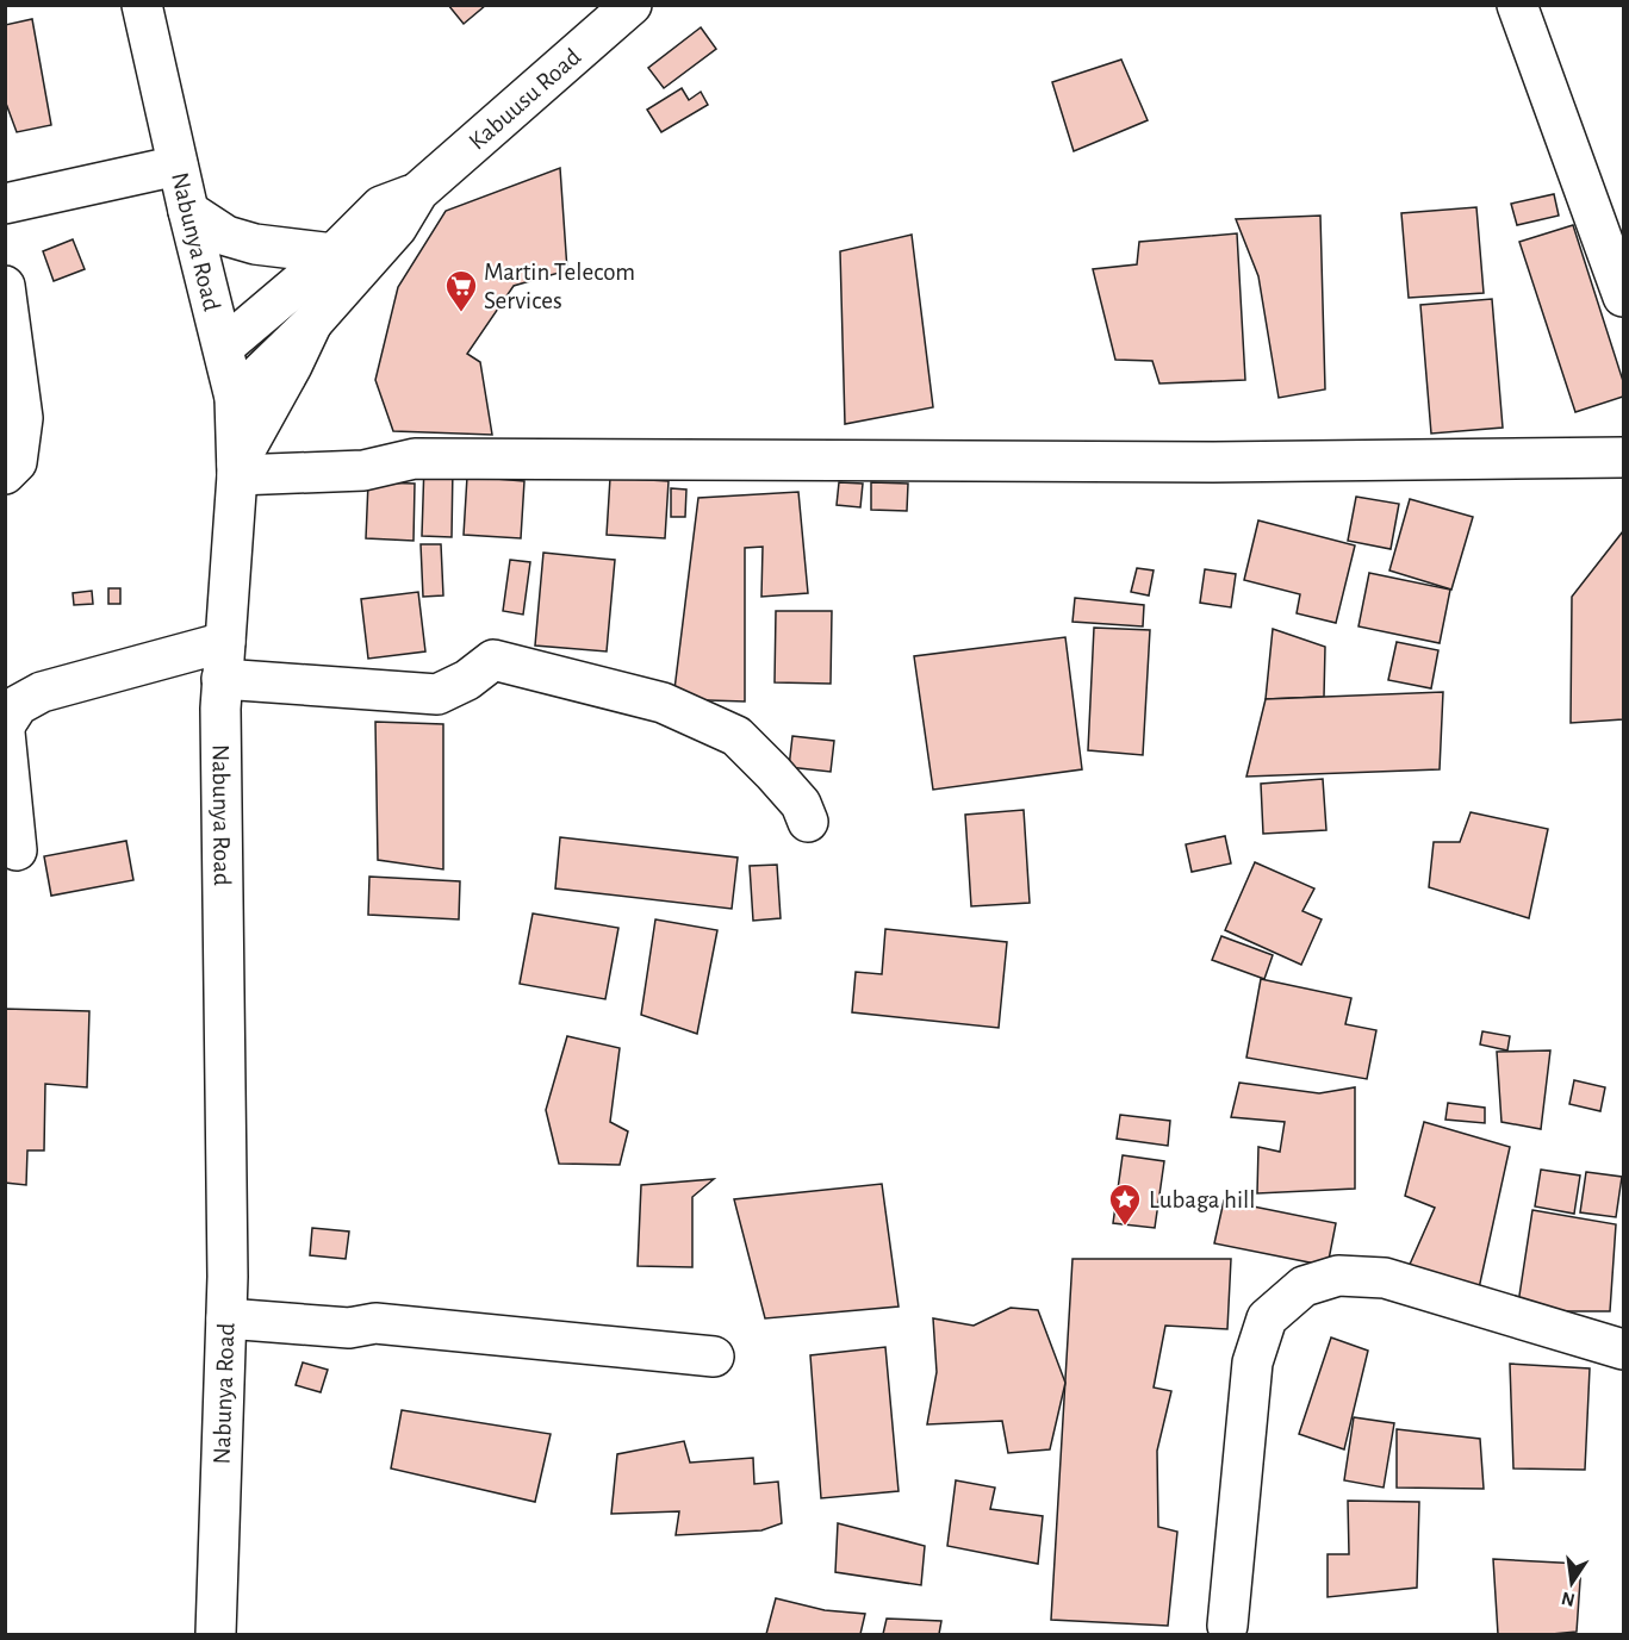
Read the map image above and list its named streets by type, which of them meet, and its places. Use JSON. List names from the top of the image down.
{
  "streets": {
    "street": ["Kabuusu Road", "Nabunya Road"]
  },
  "crossings": [
    ["Kabuusu Road", "Nabunya Road"]
  ],
  "places": {
    "supermarket": ["Martin Telecom Services"],
    "place": ["Lubaga hill"]
  },
  "north": "bottom"
}
